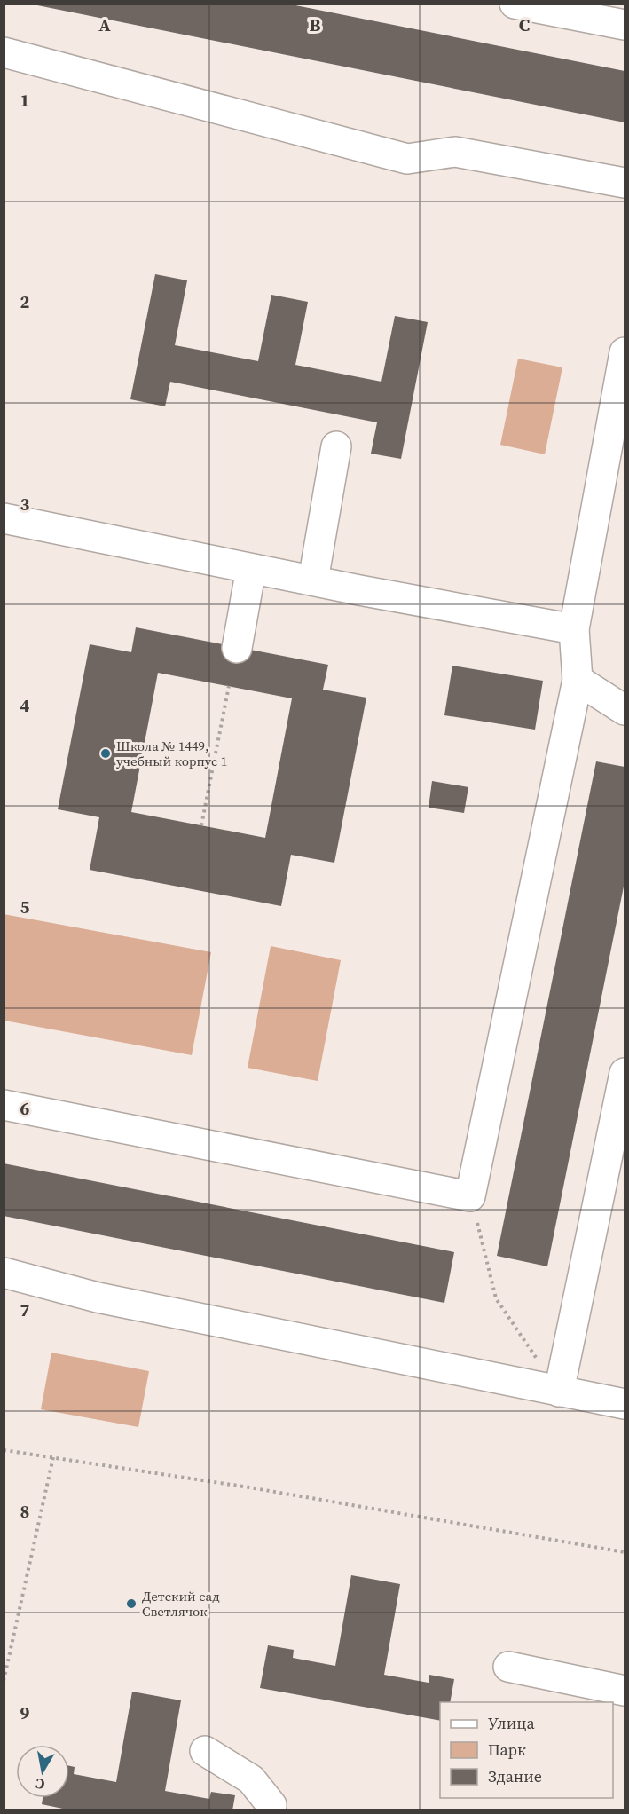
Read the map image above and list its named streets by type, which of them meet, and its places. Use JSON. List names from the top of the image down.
{
  "places": ["Школа № 1449, учебный корпус 1", "Детский сад Светлячок"],
  "legend": ["Улица", "Парк", "Здание"],
  "north": "bottom",
  "grid": {
    "columns": ["A", "B", "C"],
    "rows": [
      "1",
      "2",
      "3",
      "4",
      "5",
      "6",
      "7",
      "8",
      "9"
    ]
  }
}
